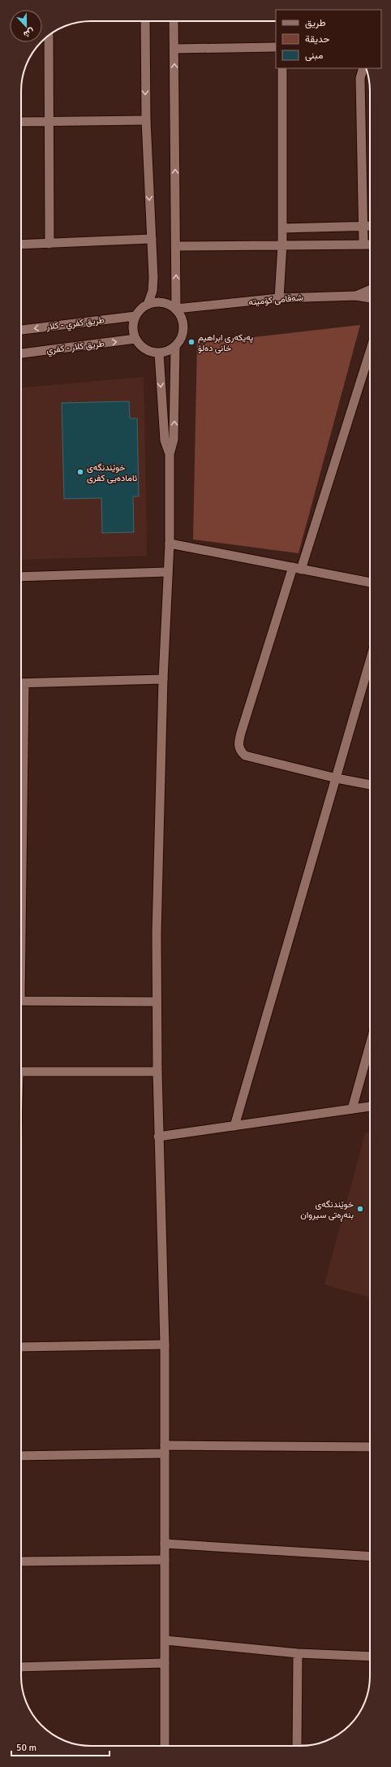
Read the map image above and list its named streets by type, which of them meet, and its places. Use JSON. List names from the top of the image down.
{
  "streets": {
    "street": ["شەقامی کۆمیتە", "طريق كفري - كلار", "طريق كلار - كفري"]
  },
  "crossings": [
    ["شەقامی کۆمیتە", "طريق كفري - كلار"],
    ["شەقامی کۆمیتە", "طريق كلار - كفري"],
    ["طريق كفري - كلار", "طريق كلار - كفري"]
  ],
  "one_way": ["طريق كلار - كفري"],
  "places": ["پەیکەری ابراهیم خانی دەلۆ", "خوێندنگەی ئامادەیی کفری", "خوێندنگەی بنەڕەتی سیروان"],
  "legend": ["طريق", "حديقة", "مبنى"],
  "scale_bar": "50 m",
  "north": "bottom"
}
